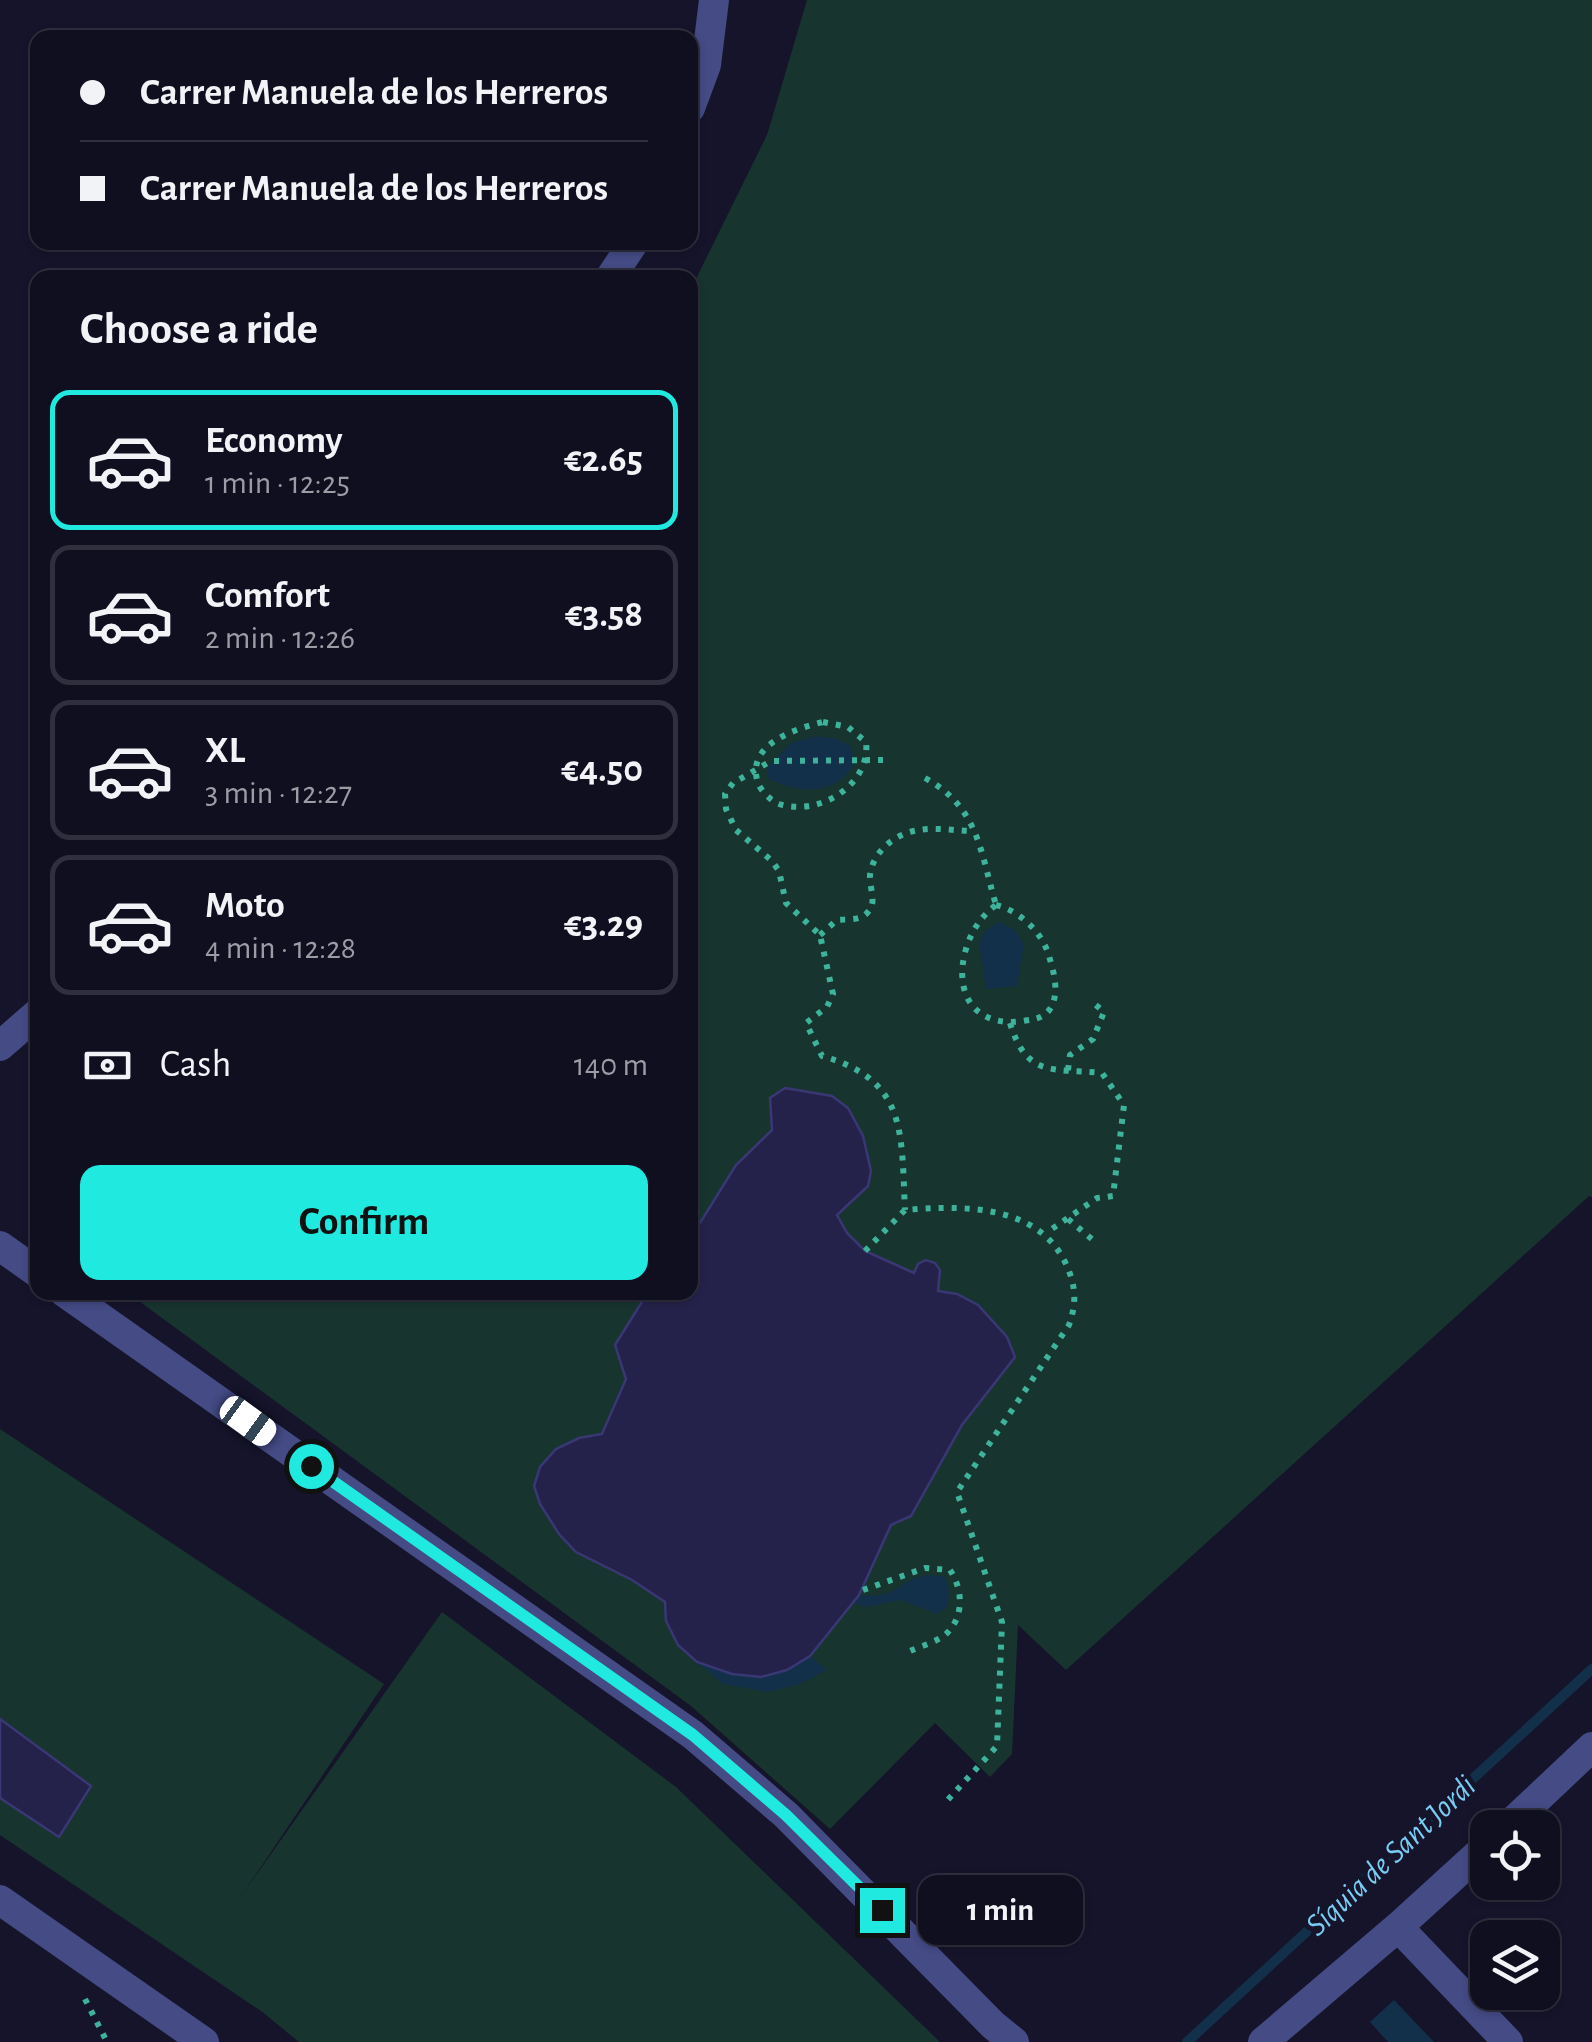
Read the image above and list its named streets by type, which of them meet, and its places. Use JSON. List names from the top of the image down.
{
  "water": ["Síquia de Sant Jordi"],
  "page": {
    "banner": ["Carrer Manuela de los Herreros", "Carrer Manuela de los Herreros"],
    "heading": "Choose a ride",
    "list": [
      {
        "name": "Economy",
        "note": "1 min · 12:25",
        "value": "€2.65"
      },
      {
        "name": "Comfort",
        "note": "2 min · 12:26",
        "value": "€3.58"
      },
      {
        "name": "XL",
        "note": "3 min · 12:27",
        "value": "€4.50"
      },
      {
        "name": "Moto",
        "note": "4 min · 12:28",
        "value": "€3.29"
      }
    ],
    "pay": ["Cash", "140 m"],
    "buttons": "Confirm",
    "bubble": "1 min"
  }
}
